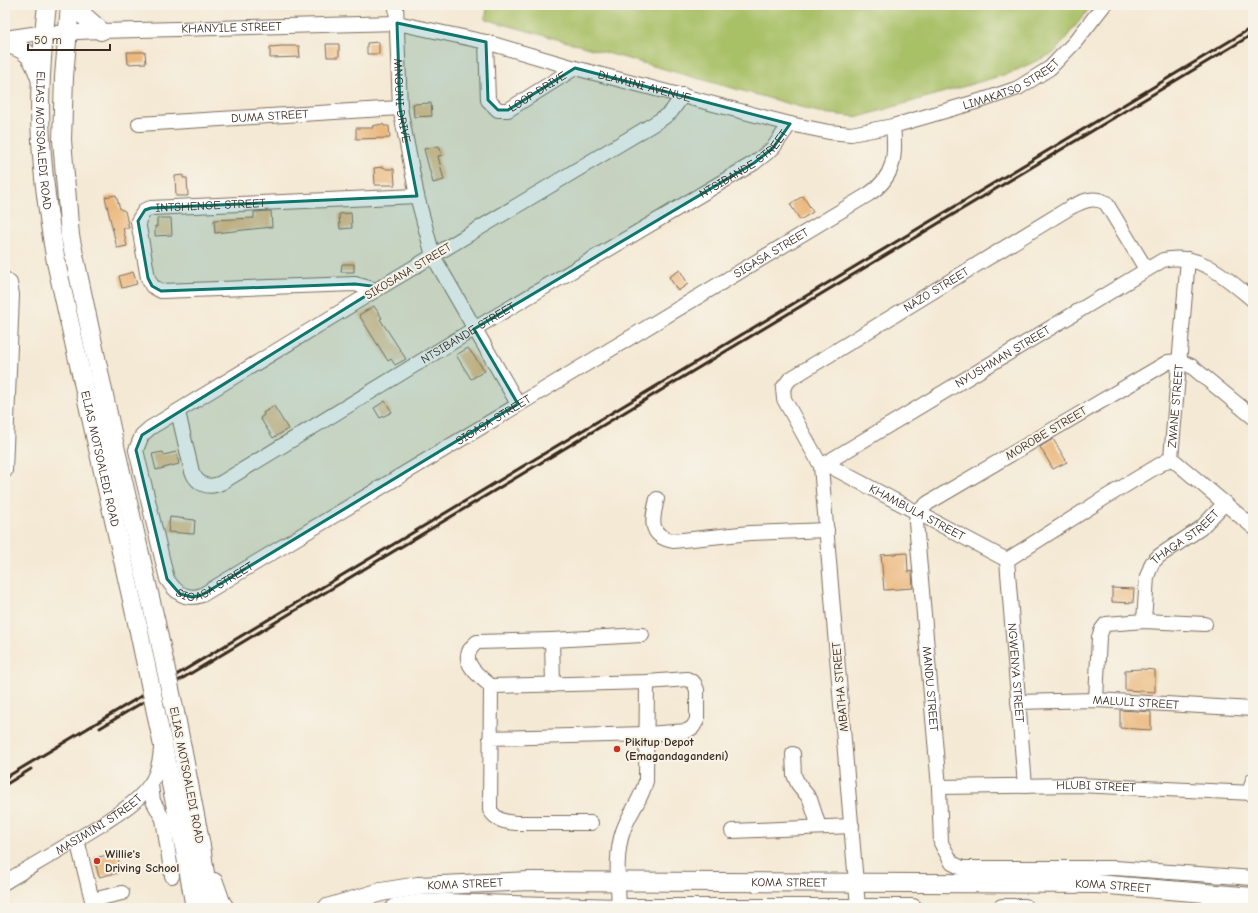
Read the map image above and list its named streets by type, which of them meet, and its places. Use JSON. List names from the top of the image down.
{
  "streets": {
    "main road": ["ELIAS MOTSOALEDI ROAD", "KOMA STREET"],
    "street": [
      "KHANYILE STREET",
      "LIMAKATSO STREET",
      "DLAMINI AVENUE",
      "LOOP DRIVE",
      "MNGUNI DRIVE",
      "DUMA STREET",
      "NTSIBANDE STREET",
      "INTSHENGE STREET",
      "SIGASA STREET",
      "SIKOSANA STREET",
      "NAZO STREET",
      "NYUSHMAN STREET",
      "ZWANE STREET",
      "MOROBE STREET",
      "KHAMBULA STREET",
      "THAGA STREET",
      "NGWENYA STREET",
      "MBATHA STREET",
      "MANDU STREET",
      "MALULI STREET",
      "HLUBI STREET",
      "MASIMINI STREET"
    ]
  },
  "crossings": [
    ["KHANYILE STREET", "DLAMINI AVENUE"],
    ["KHANYILE STREET", "MNGUNI DRIVE"],
    ["KHANYILE STREET", "ELIAS MOTSOALEDI ROAD"],
    ["LIMAKATSO STREET", "DLAMINI AVENUE"],
    ["LIMAKATSO STREET", "SIGASA STREET"],
    ["DLAMINI AVENUE", "LOOP DRIVE"],
    ["DLAMINI AVENUE", "MNGUNI DRIVE"],
    ["DLAMINI AVENUE", "NTSIBANDE STREET"],
    ["DLAMINI AVENUE", "SIGASA STREET"],
    ["DLAMINI AVENUE", "SIKOSANA STREET"],
    ["MNGUNI DRIVE", "DUMA STREET"],
    ["MNGUNI DRIVE", "NTSIBANDE STREET"],
    ["MNGUNI DRIVE", "INTSHENGE STREET"],
    ["MNGUNI DRIVE", "SIGASA STREET"],
    ["MNGUNI DRIVE", "SIKOSANA STREET"],
    ["ELIAS MOTSOALEDI ROAD", "MASIMINI STREET"],
    ["NTSIBANDE STREET", "SIKOSANA STREET"],
    ["INTSHENGE STREET", "SIKOSANA STREET"],
    ["SIGASA STREET", "SIKOSANA STREET"],
    ["NAZO STREET", "NYUSHMAN STREET"],
    ["NAZO STREET", "KHAMBULA STREET"],
    ["NAZO STREET", "MBATHA STREET"],
    ["NYUSHMAN STREET", "ZWANE STREET"],
    ["NYUSHMAN STREET", "KHAMBULA STREET"],
    ["NYUSHMAN STREET", "MBATHA STREET"],
    ["ZWANE STREET", "MOROBE STREET"],
    ["ZWANE STREET", "KHAMBULA STREET"],
    ["ZWANE STREET", "NGWENYA STREET"],
    ["MOROBE STREET", "KHAMBULA STREET"],
    ["MOROBE STREET", "MANDU STREET"],
    ["KHAMBULA STREET", "NGWENYA STREET"],
    ["KHAMBULA STREET", "MBATHA STREET"],
    ["KHAMBULA STREET", "MANDU STREET"],
    ["NGWENYA STREET", "MALULI STREET"],
    ["NGWENYA STREET", "HLUBI STREET"],
    ["MBATHA STREET", "KOMA STREET"],
    ["MANDU STREET", "HLUBI STREET"],
    ["MANDU STREET", "KOMA STREET"]
  ],
  "places": ["Pikitup Depot (Emagandagandeni)", "Willie's Driving School"],
  "scale_bar": "50 m"
}
